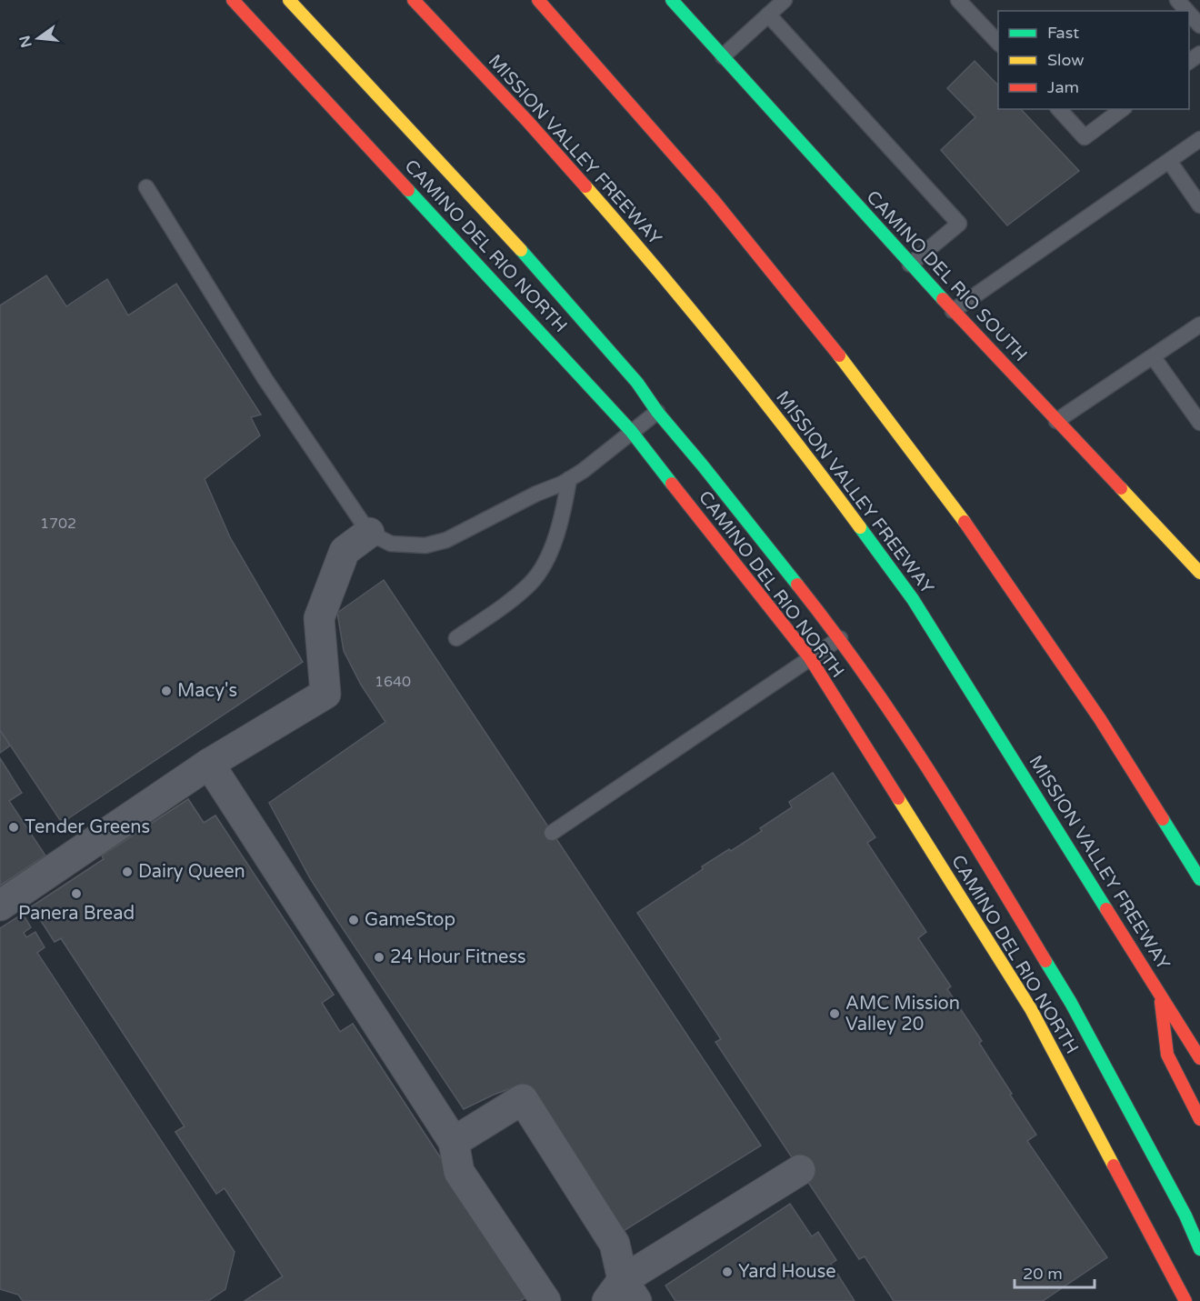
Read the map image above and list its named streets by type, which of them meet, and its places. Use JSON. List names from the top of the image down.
{
  "streets": {
    "main road": ["MISSION VALLEY FREEWAY", "CAMINO DEL RIO NORTH", "CAMINO DEL RIO SOUTH"]
  },
  "places": [
    "Macy's",
    "Tender Greens",
    "Dairy Queen",
    "Panera Bread",
    "GameStop",
    "24 Hour Fitness",
    "AMC Mission Valley 20",
    "Yard House"
  ],
  "house_numbers": ["1702", "1640"],
  "legend": ["Fast", "Slow", "Jam"],
  "scale_bar": "20 m",
  "north": "left"
}
